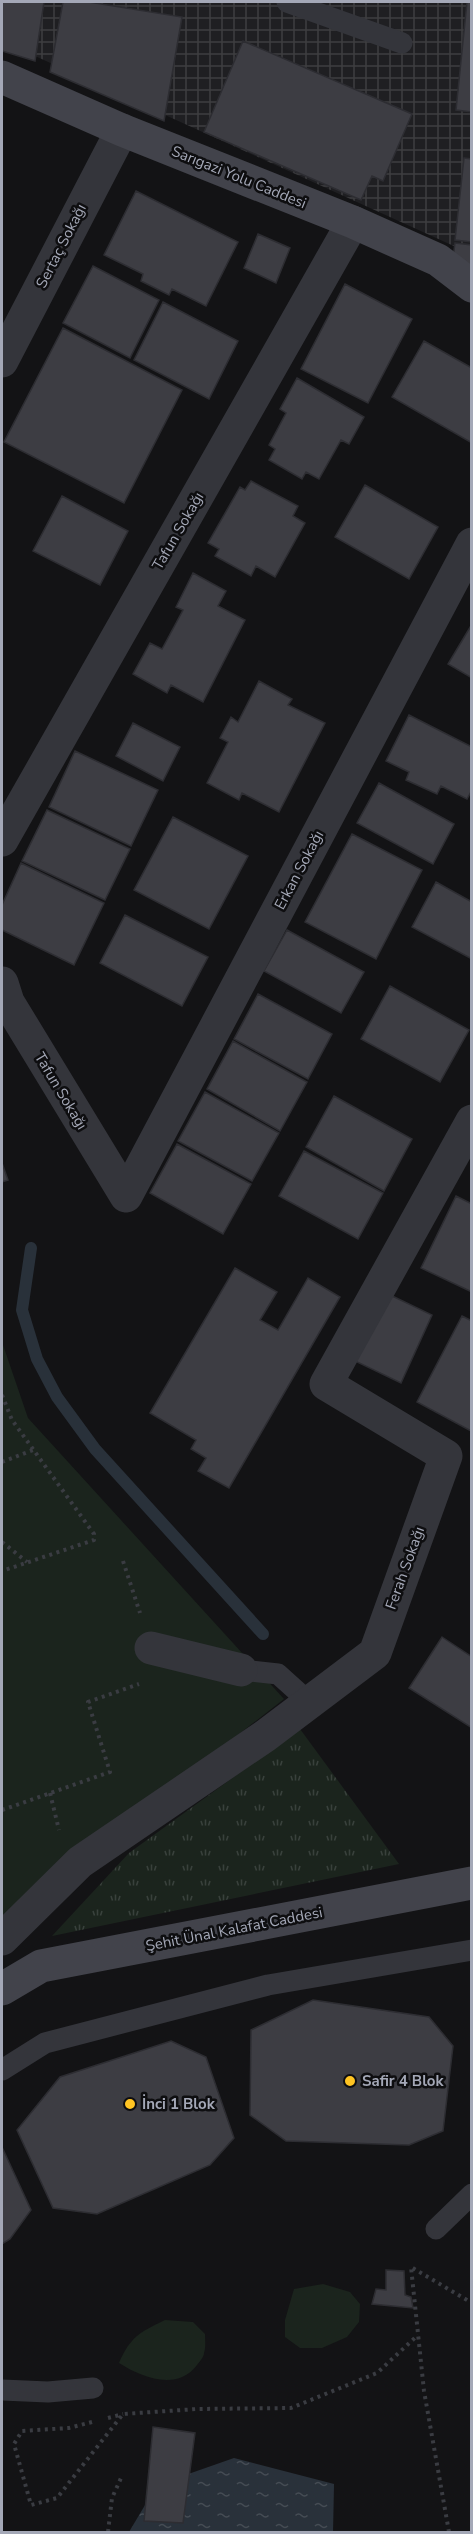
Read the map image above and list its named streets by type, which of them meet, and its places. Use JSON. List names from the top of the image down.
{
  "streets": {
    "street": [
      "Sarıgazi Yolu Caddesi",
      "Sertaç Sokağı",
      "Tafun Sokağı",
      "Erkan Sokağı",
      "Ferah Sokağı",
      "Şehit Ünal Kalafat Caddesi"
    ]
  },
  "crossings": [
    ["Sarıgazi Yolu Caddesi", "Sertaç Sokağı"],
    ["Sarıgazi Yolu Caddesi", "Tafun Sokağı"],
    ["Tafun Sokağı", "Erkan Sokağı"]
  ],
  "places": ["Safir 4 Blok", "İnci 1 Blok"]
}
